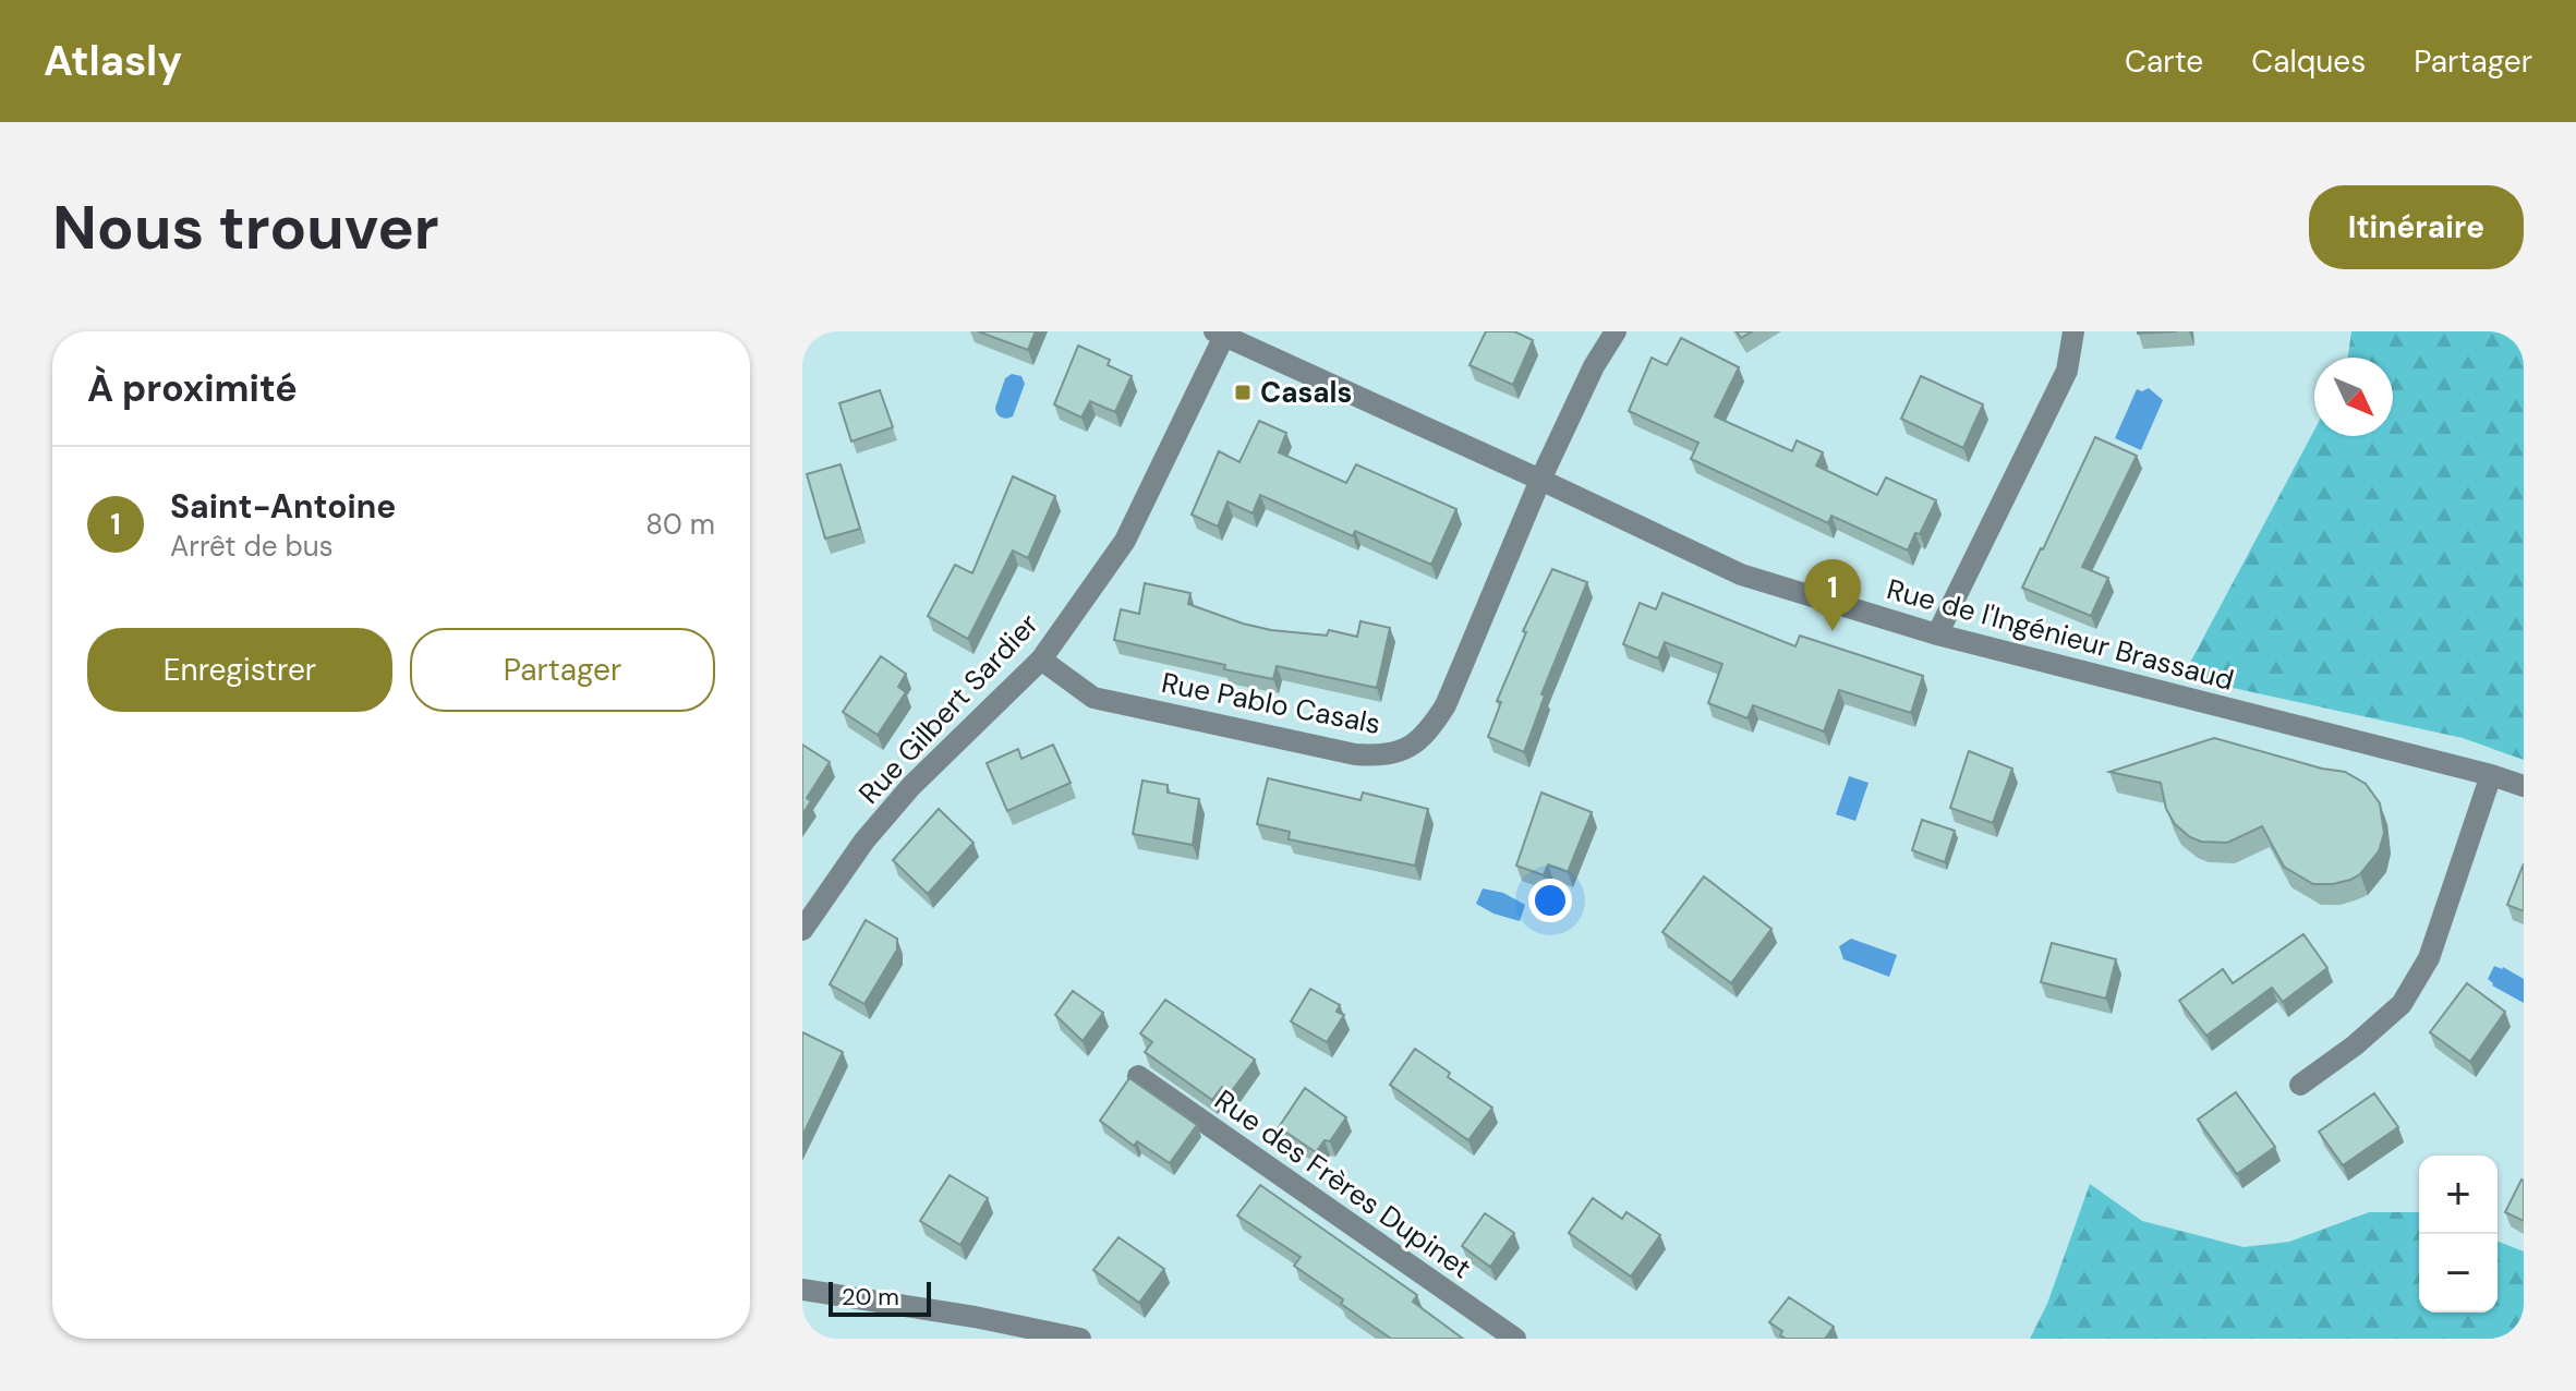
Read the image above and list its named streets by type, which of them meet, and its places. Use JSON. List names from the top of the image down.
{
  "streets": {
    "street": [
      "Rue de l'Ingénieur Brassaud",
      "Rue Pablo Casals",
      "Rue Gilbert Sardier",
      "Rue des Frères Dupinet"
    ]
  },
  "crossings": [
    ["Rue de l'Ingénieur Brassaud", "Rue Pablo Casals"],
    ["Rue de l'Ingénieur Brassaud", "Rue Gilbert Sardier"],
    ["Rue Pablo Casals", "Rue Gilbert Sardier"]
  ],
  "places": {
    "transit": ["Casals"]
  },
  "scale_bar": "20 m",
  "north": "bottom right",
  "page": {
    "header": "Atlasly",
    "nav": ["Carte", "Calques", "Partager"],
    "buttons": [
      "Itinéraire",
      ["Enregistrer", "Partager"]
    ],
    "title": "Nous trouver",
    "heading": "À proximité",
    "list": [
      {
        "mark": "1",
        "name": "Saint-Antoine",
        "note": "Arrêt de bus",
        "value": "80 m"
      }
    ],
    "pins": "1",
    "map_buttons": ["+", "−"],
    "scale": "20 m"
  }
}
